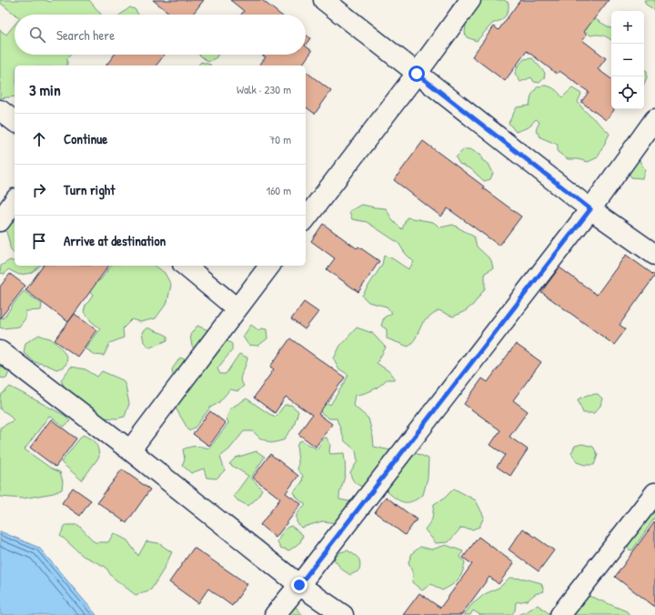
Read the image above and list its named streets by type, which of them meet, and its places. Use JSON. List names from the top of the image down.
{
  "page": {
    "map_buttons": ["+", "−"],
    "search": "Search here",
    "heading": ["3 min", "Walk · 230 m"],
    "list": [
      ["Continue", "70 m"],
      ["Turn right", "160 m"],
      "Arrive at destination"
    ]
  }
}
